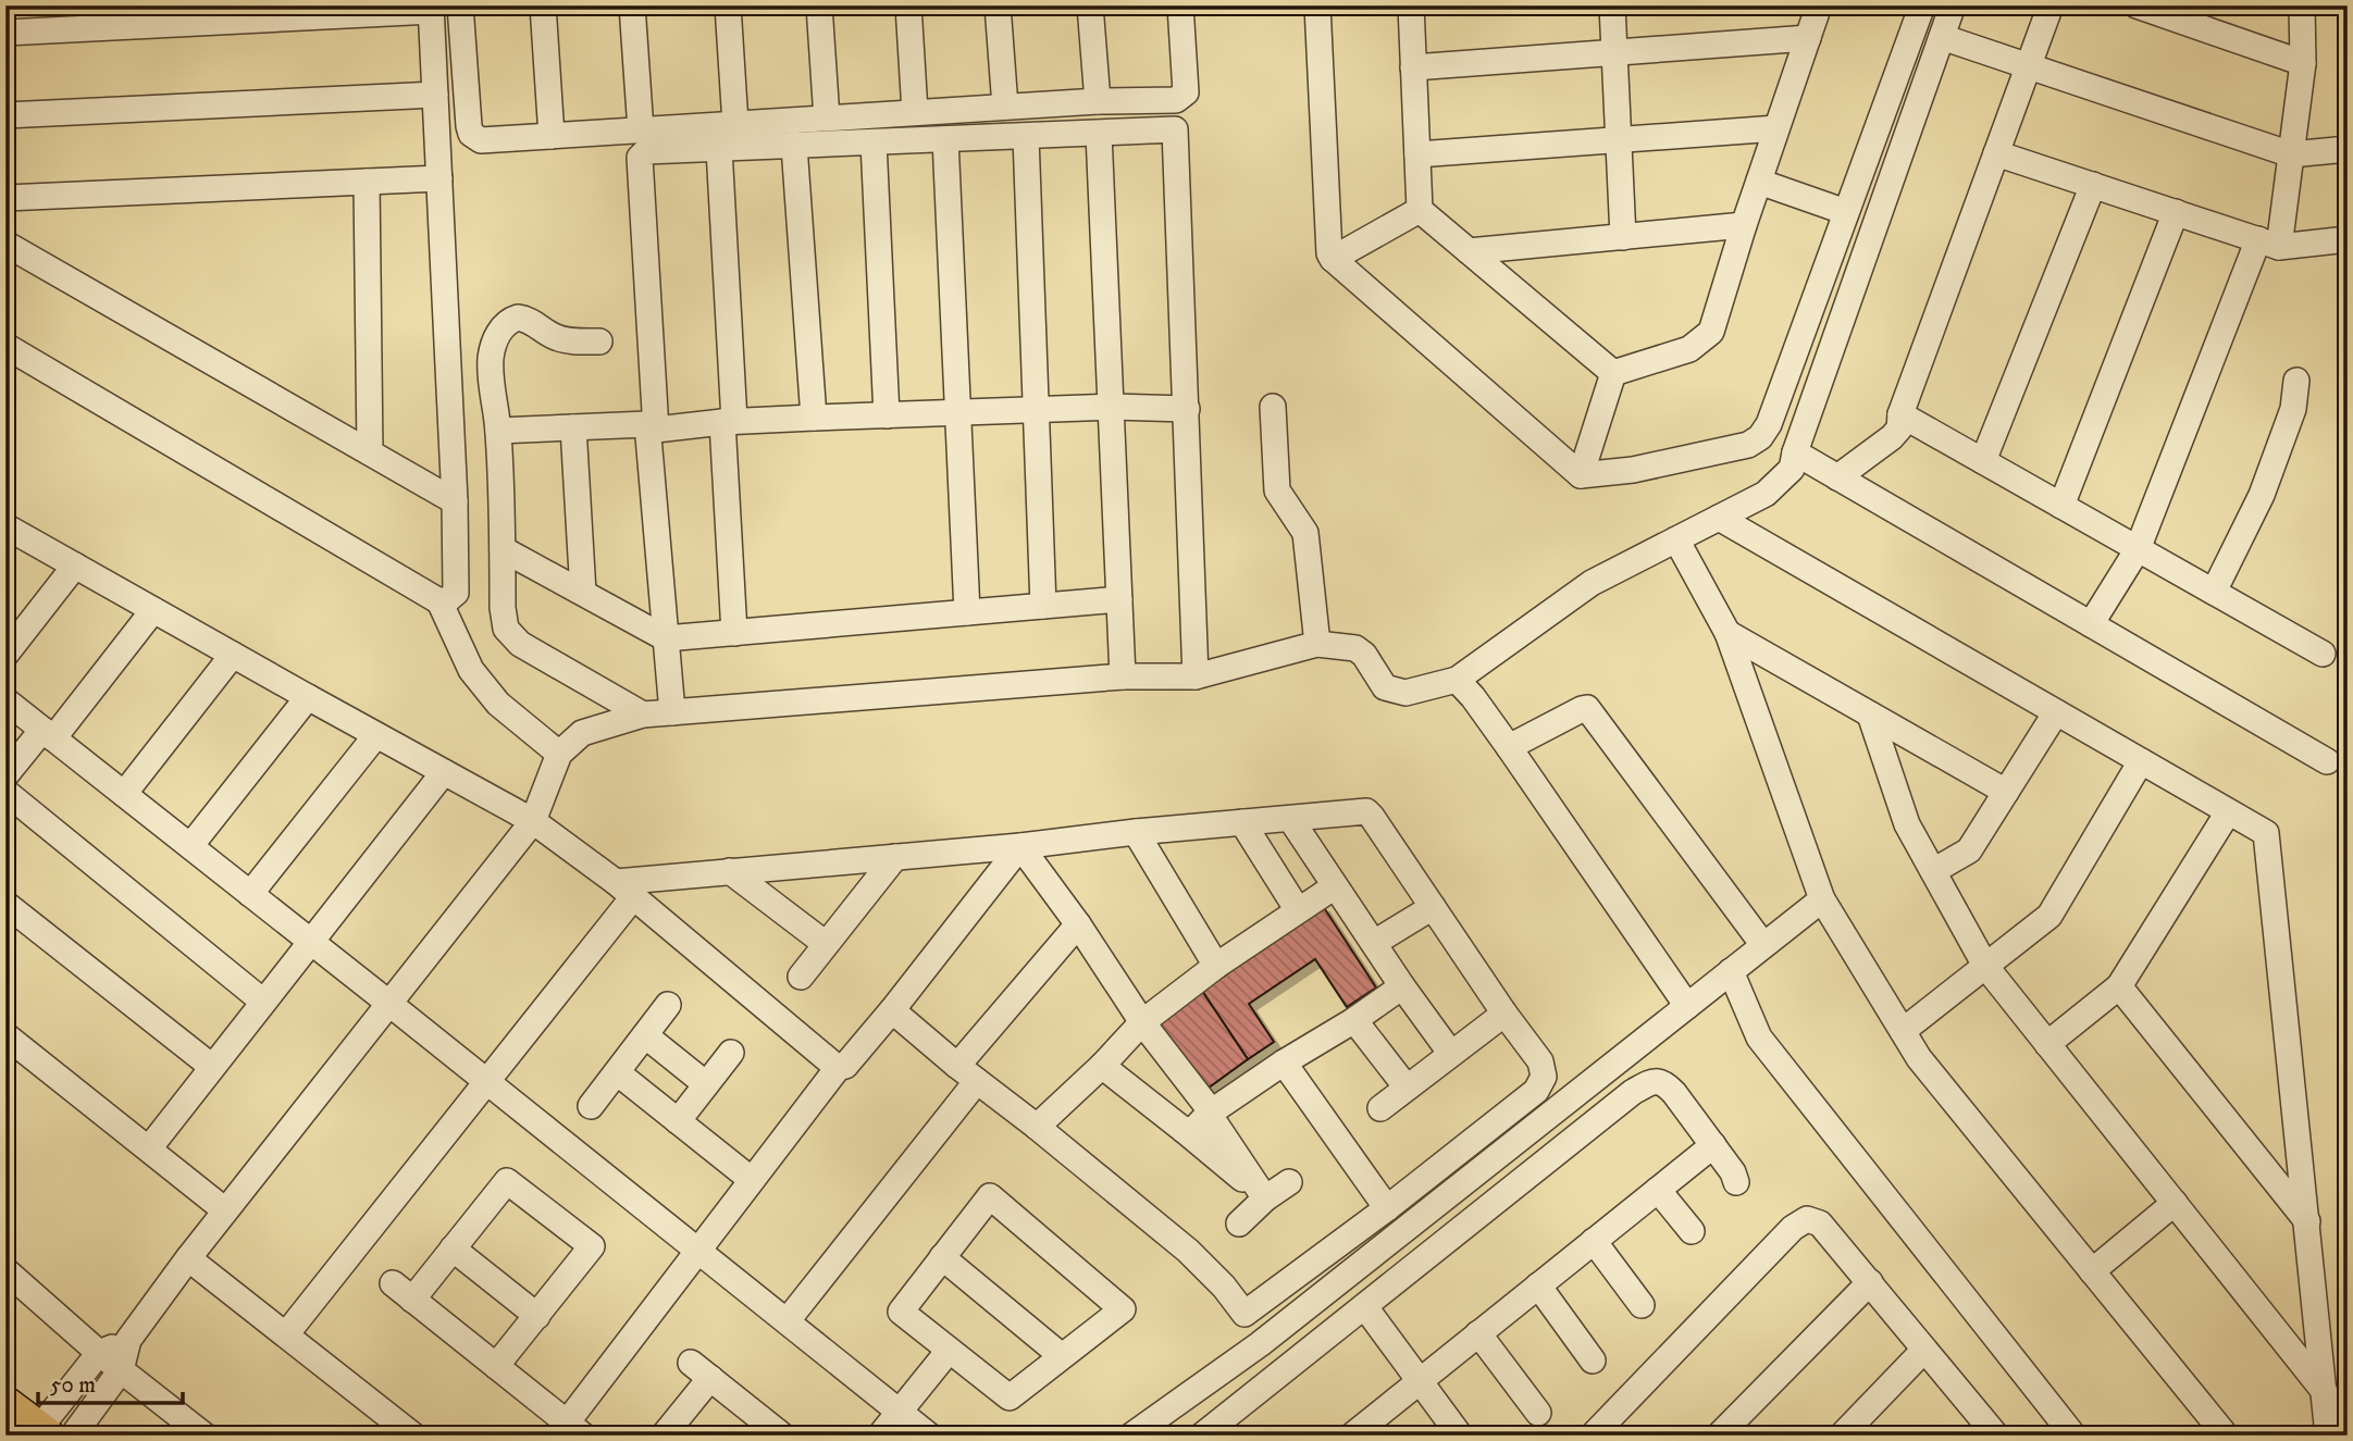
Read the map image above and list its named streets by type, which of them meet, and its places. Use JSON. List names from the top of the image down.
{
  "scale_bar": "50 m"
}
